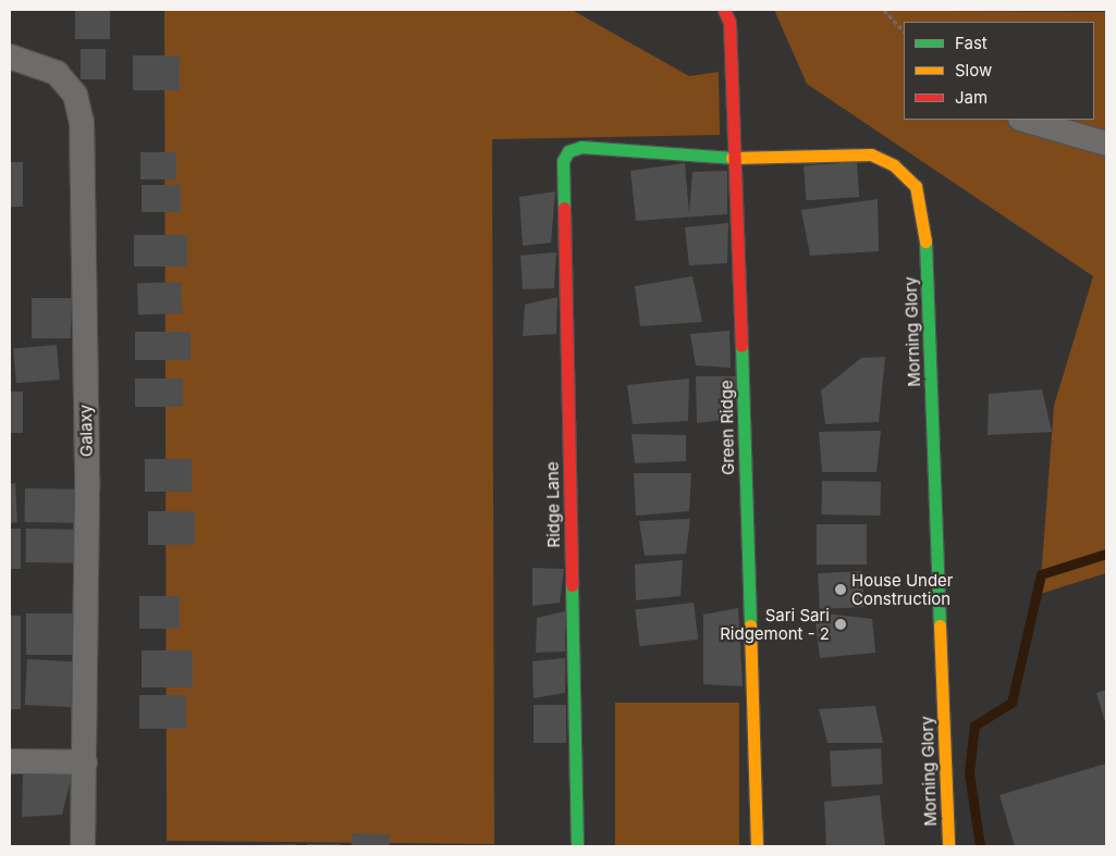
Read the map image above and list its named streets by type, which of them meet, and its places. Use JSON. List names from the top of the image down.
{
  "streets": {
    "street": [
      "Morning Glory",
      "Green Ridge",
      "Galaxy",
      "Ridge Lane"
    ]
  },
  "crossings": [
    ["Morning Glory", "Green Ridge"],
    ["Morning Glory", "Ridge Lane"]
  ],
  "places": ["House Under Construction", "Sari Sari Ridgemont - 2"],
  "legend": ["Fast", "Slow", "Jam"]
}
